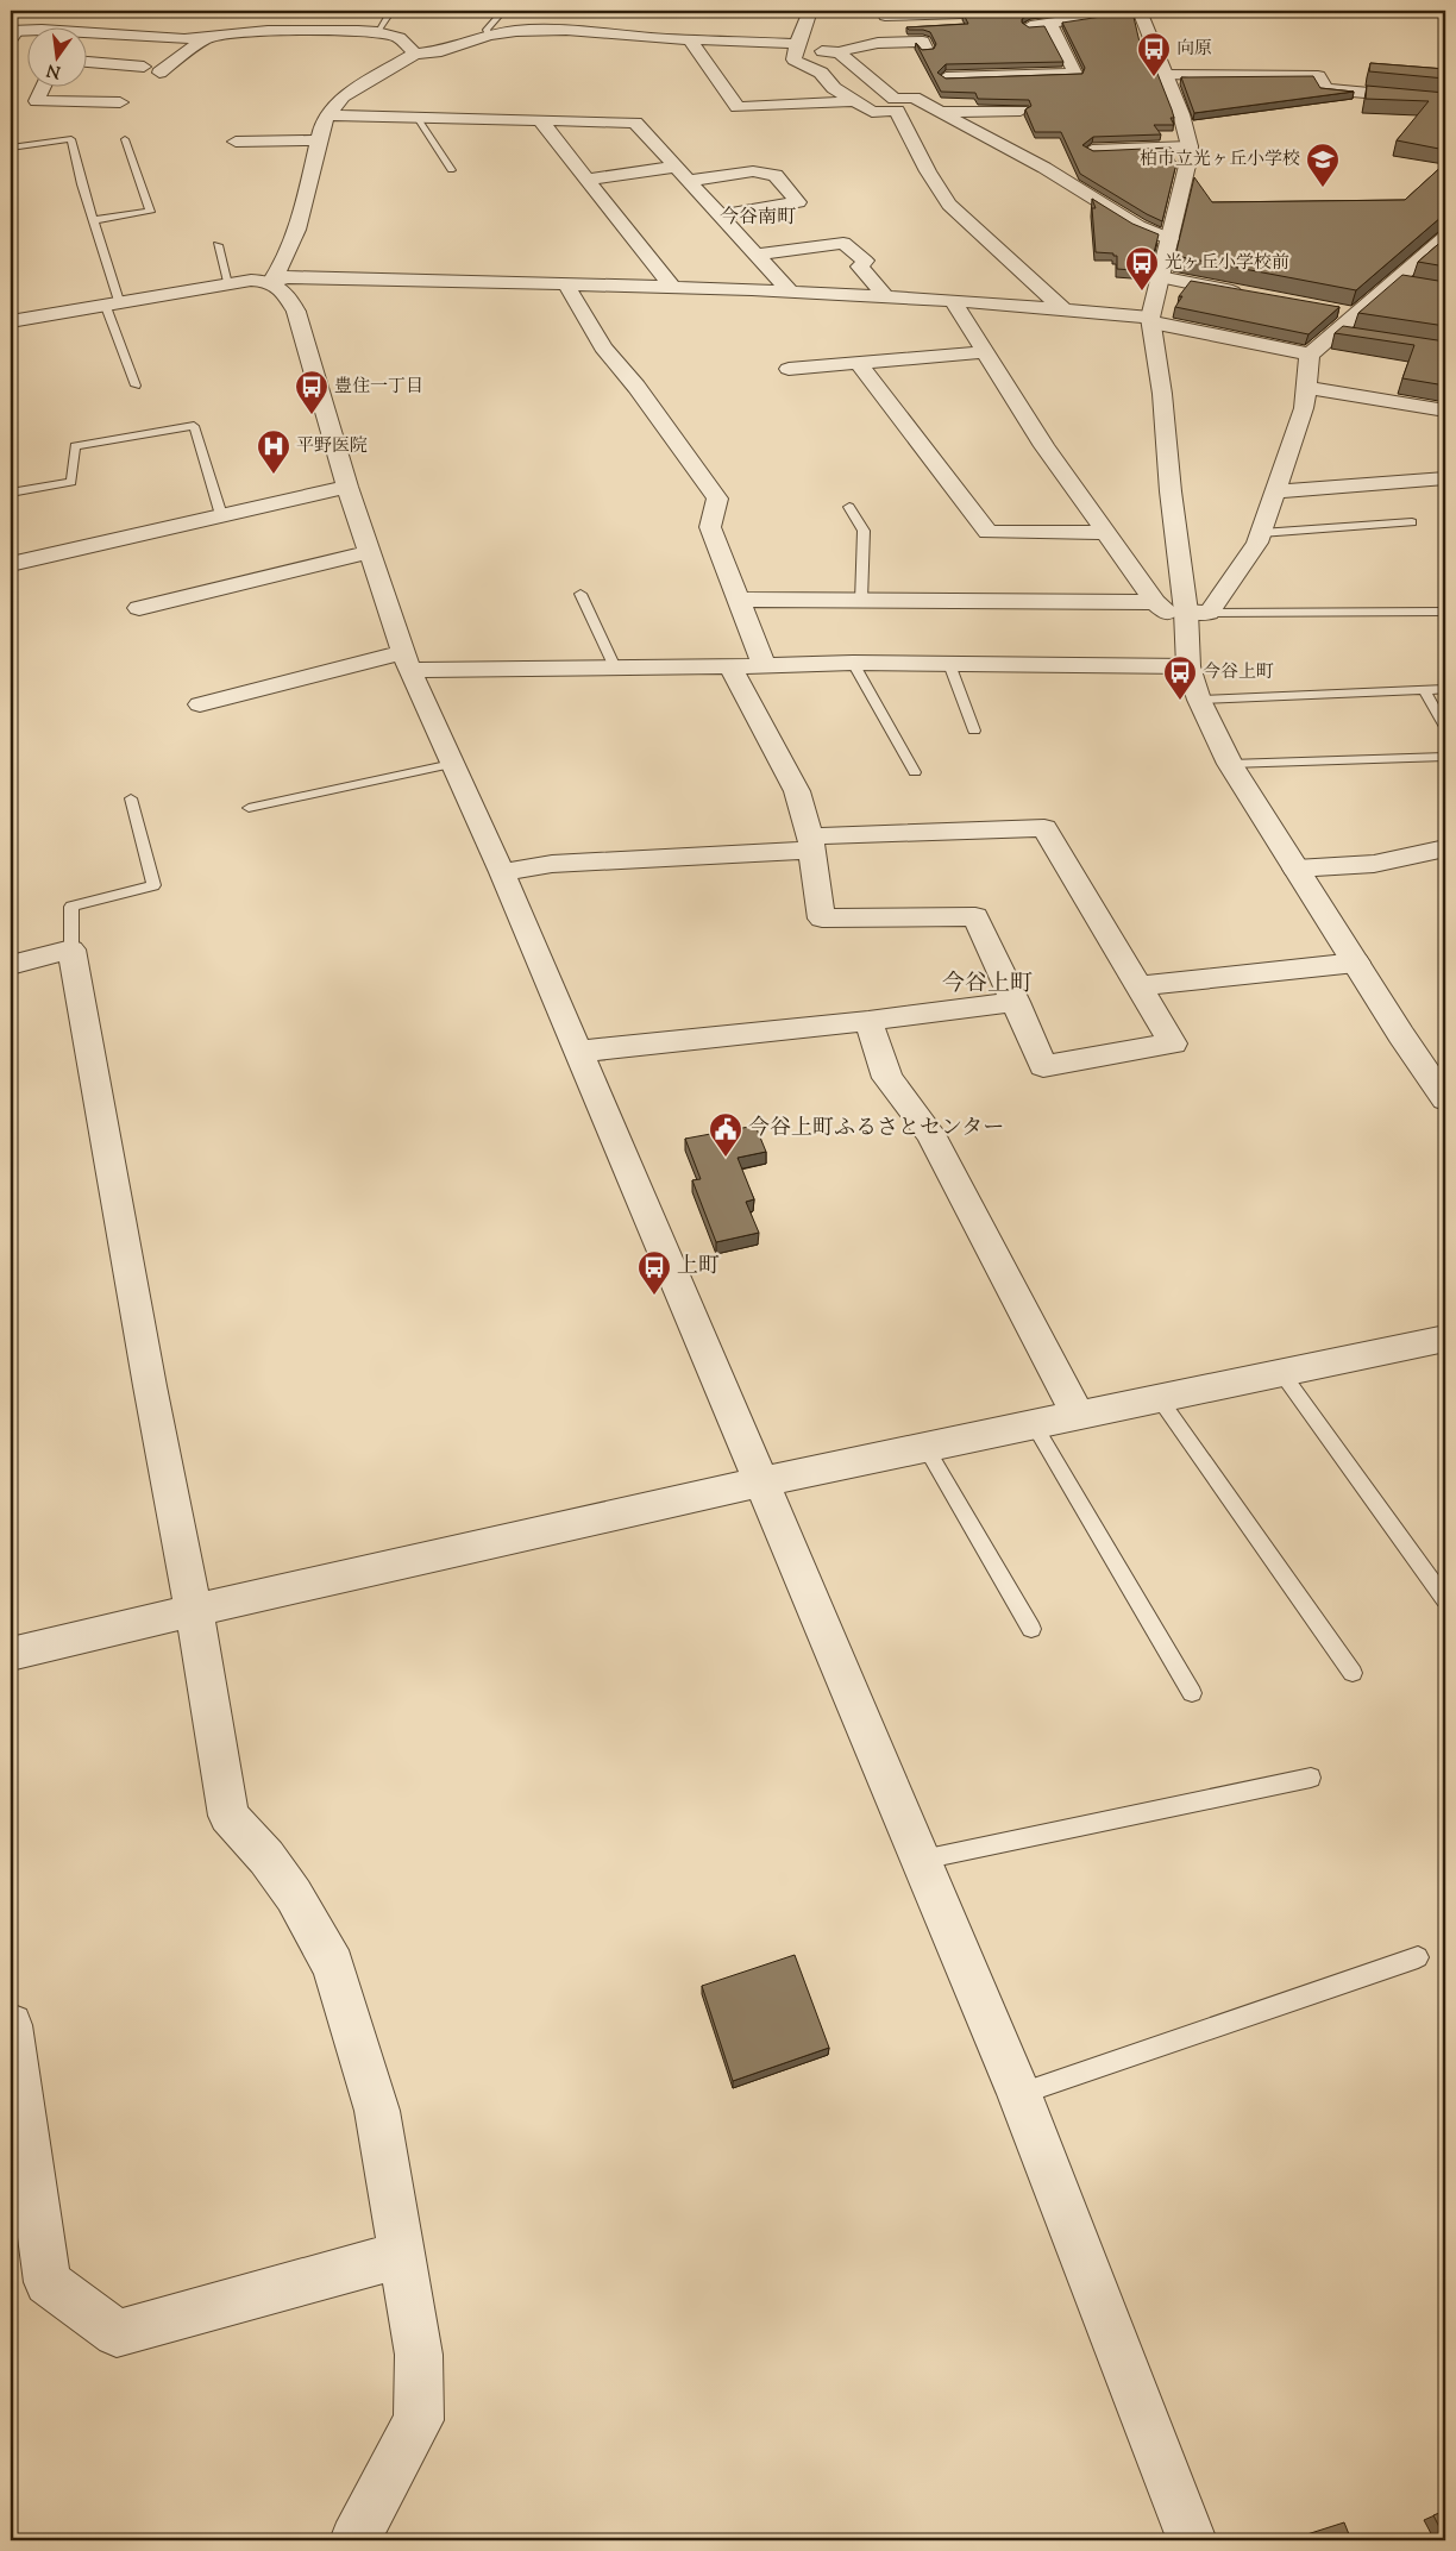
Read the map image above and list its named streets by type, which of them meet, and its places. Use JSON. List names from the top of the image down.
{
  "districts": ["今谷南町", "今谷上町"],
  "places": {
    "bus stop": [
      "向原",
      "光ヶ丘小学校前",
      "豊住一丁目",
      "今谷上町",
      "上町"
    ],
    "school or university": ["柏市立光ヶ丘小学校"],
    "hospital": ["平野医院"],
    "public building": ["今谷上町ふるさとセンター"]
  },
  "north": "bottom"
}
